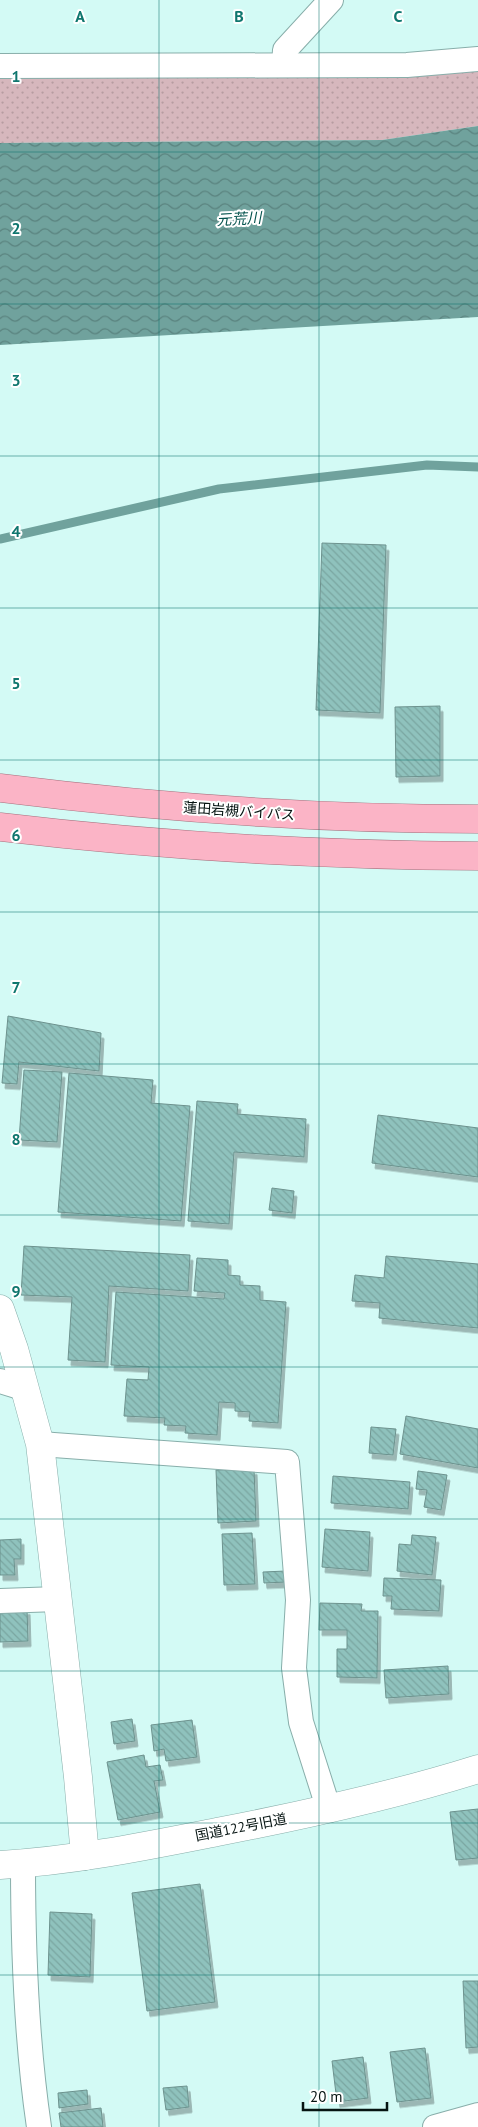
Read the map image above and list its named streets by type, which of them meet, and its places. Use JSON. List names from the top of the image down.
{
  "streets": {
    "highway": ["蓮田岩槻バイパス"],
    "street": ["国道122号旧道"]
  },
  "water": ["元荒川"],
  "scale_bar": "20 m",
  "grid": {
    "columns": ["A", "B", "C"],
    "rows": [
      "1",
      "2",
      "3",
      "4",
      "5",
      "6",
      "7",
      "8",
      "9"
    ]
  }
}
